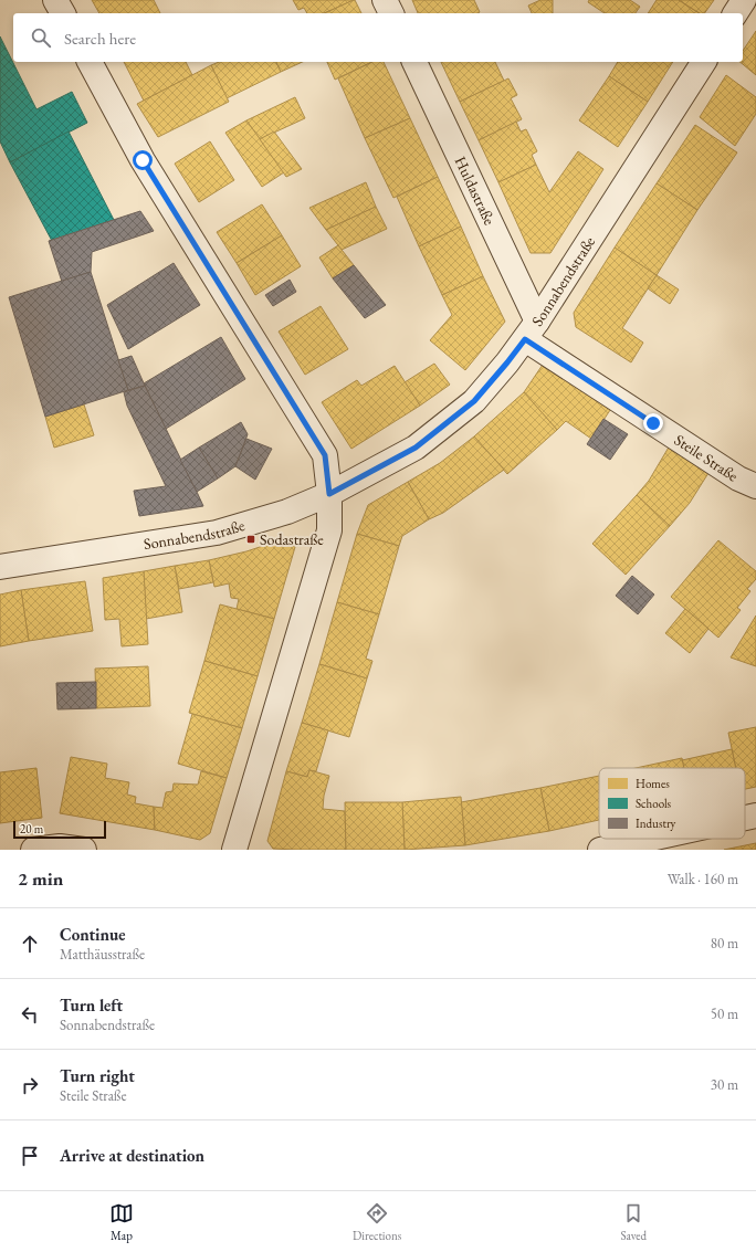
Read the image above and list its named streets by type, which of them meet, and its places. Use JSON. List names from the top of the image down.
{
  "streets": {
    "street": ["Huldastraße", "Sonnabendstraße", "Steile Straße"]
  },
  "crossings": [
    ["Huldastraße", "Sonnabendstraße"],
    ["Huldastraße", "Steile Straße"],
    ["Sonnabendstraße", "Steile Straße"]
  ],
  "places": {
    "transit": ["Sodastraße"]
  },
  "legend": ["Homes", "Schools", "Industry"],
  "scale_bar": "20 m",
  "page": {
    "search": "Search here",
    "scale": "20 m",
    "heading": ["2 min", "Walk · 160 m"],
    "list": [
      ["Continue", "Matthäusstraße", "80 m"],
      ["Turn left", "Sonnabendstraße", "50 m"],
      ["Turn right", "Steile Straße", "30 m"],
      "Arrive at destination"
    ],
    "nav": ["Map", "Directions", "Saved"]
  }
}
